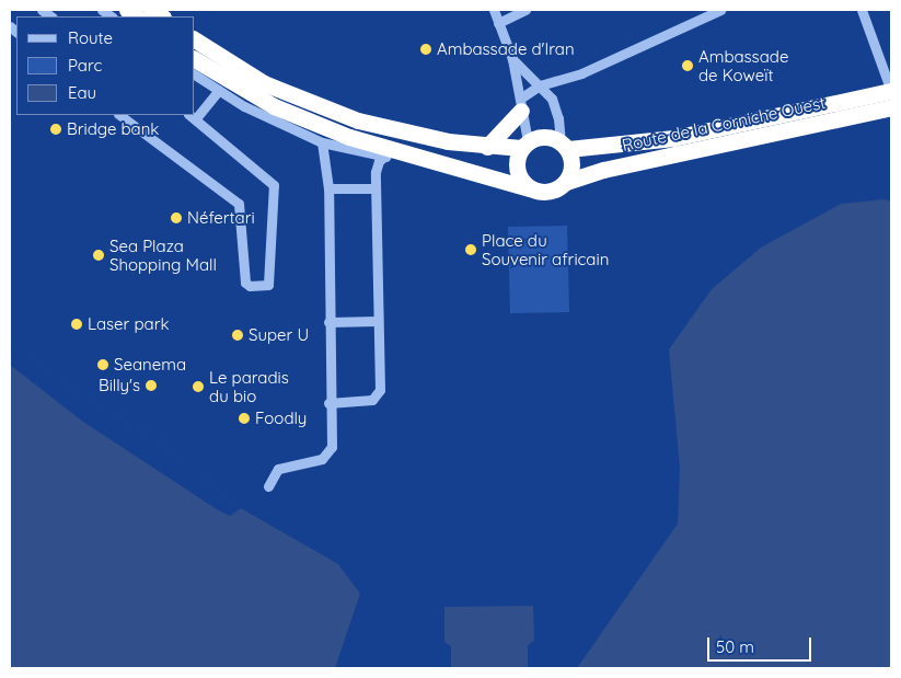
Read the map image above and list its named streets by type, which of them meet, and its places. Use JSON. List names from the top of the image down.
{
  "streets": {
    "highway": ["Route de la Corniche Ouest"]
  },
  "places": [
    "Ambassade d'Iran",
    "Ambassade de Koweït",
    "Bridge bank",
    "Néfertari",
    "Place du Souvenir africain",
    "Sea Plaza Shopping Mall",
    "Laser park",
    "Super U",
    "Seanema",
    "Billy's",
    "Le paradis du bio",
    "Foodly"
  ],
  "legend": ["Route", "Parc", "Eau"],
  "scale_bar": "50 m"
}
